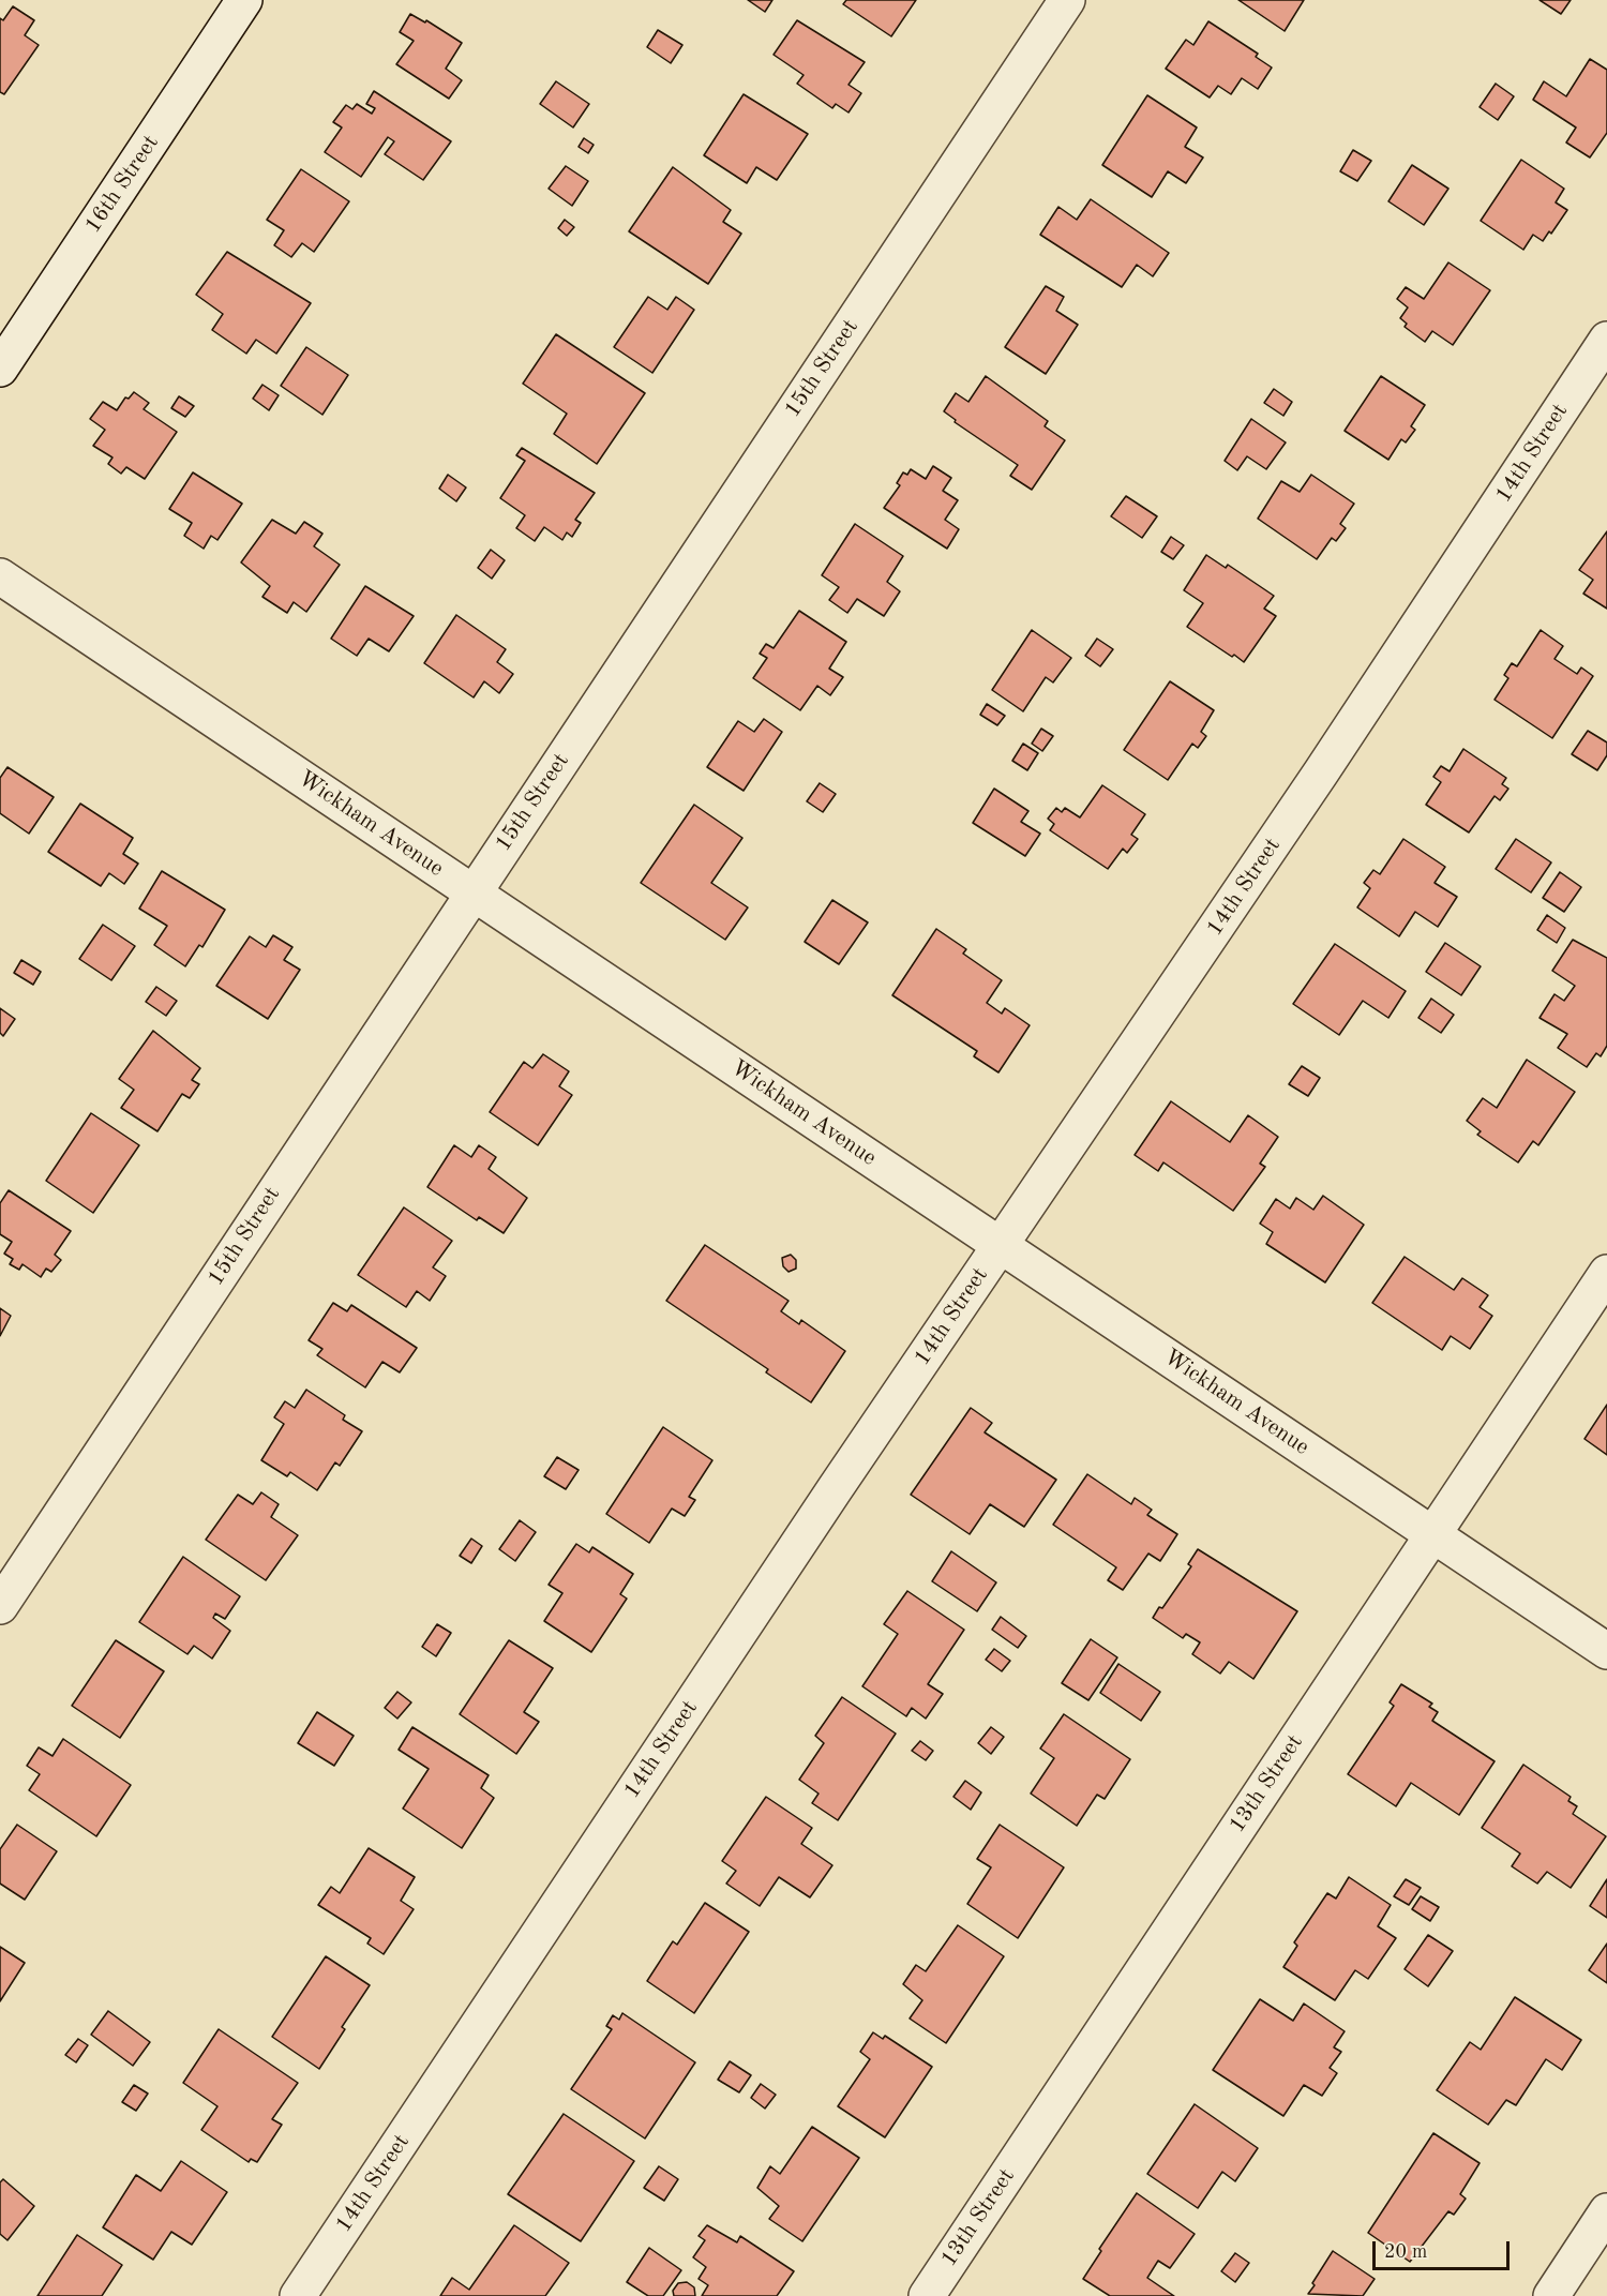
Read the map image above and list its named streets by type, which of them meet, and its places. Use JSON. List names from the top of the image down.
{
  "streets": {
    "street": [
      "16th Street",
      "15th Street",
      "14th Street",
      "Wickham Avenue",
      "13th Street"
    ]
  },
  "crossings": [
    ["15th Street", "Wickham Avenue"],
    ["14th Street", "Wickham Avenue"],
    ["Wickham Avenue", "13th Street"]
  ],
  "scale_bar": "20 m"
}
